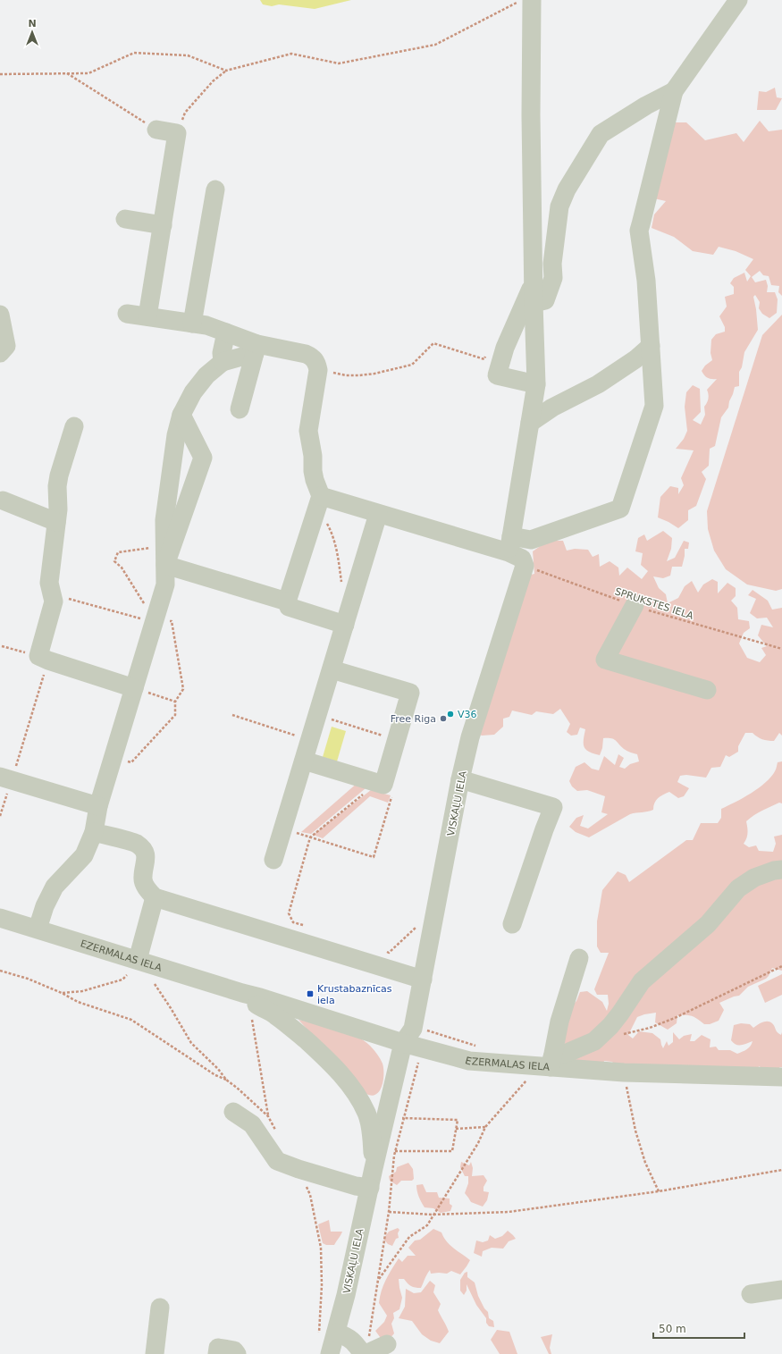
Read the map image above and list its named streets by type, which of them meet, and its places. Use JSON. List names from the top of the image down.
{
  "streets": {
    "street": ["VISKAĻU IELA", "EZERMALAS IELA"],
    "path": ["SPRUKSTES IELA"]
  },
  "crossings": [
    ["SPRUKSTES IELA", "VISKAĻU IELA"],
    ["VISKAĻU IELA", "EZERMALAS IELA"]
  ],
  "places": {
    "other": ["V36", "Free Riga"],
    "transit": ["Krustabaznīcas iela"]
  },
  "scale_bar": "50 m",
  "north": "top"
}
